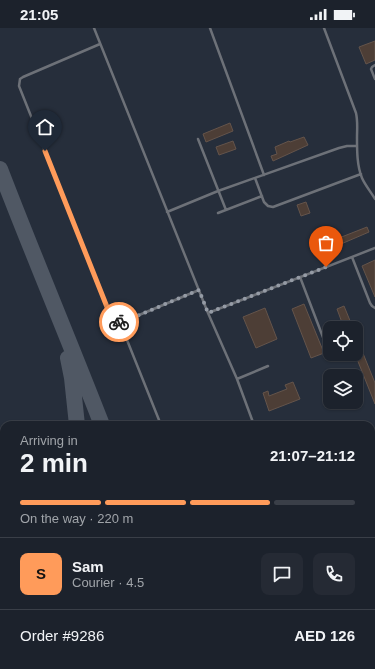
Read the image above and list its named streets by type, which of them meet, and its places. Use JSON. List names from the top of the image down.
{
  "page": {
    "status": "21:05",
    "heading": ["2 min", "Arriving in", "21:07–21:12"],
    "panel": [
      "Sam",
      "Courier · 4.5",
      "Order #9286",
      "AED 126"
    ],
    "bar": "On the way · 220 m",
    "round": "S"
  }
}
